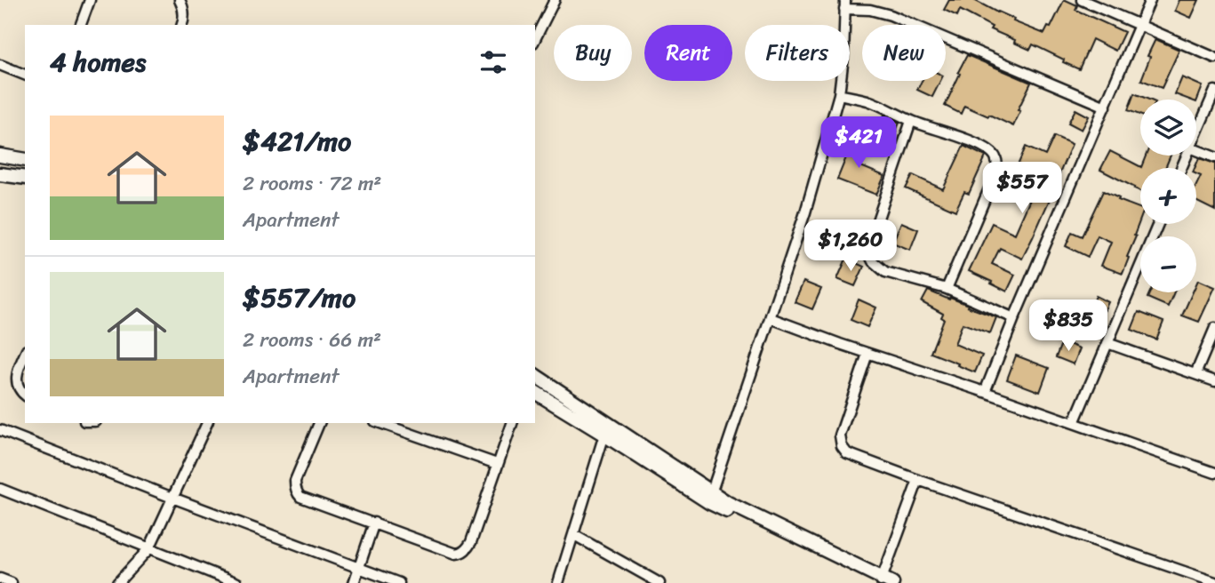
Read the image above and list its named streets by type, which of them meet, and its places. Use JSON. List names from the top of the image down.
{
  "page": {
    "chip": [
      "Buy",
      "Rent",
      "Filters",
      "New"
    ],
    "heading": "4 homes",
    "map_buttons": ["+", "−"],
    "list": [
      {
        "name": "$421/mo",
        "note": "2 rooms · 72 m² · Apartment"
      },
      {
        "name": "$557/mo",
        "note": "2 rooms · 66 m² · Apartment"
      }
    ],
    "price": [
      "$421",
      "$557",
      "$1,260",
      "$835"
    ]
  }
}
